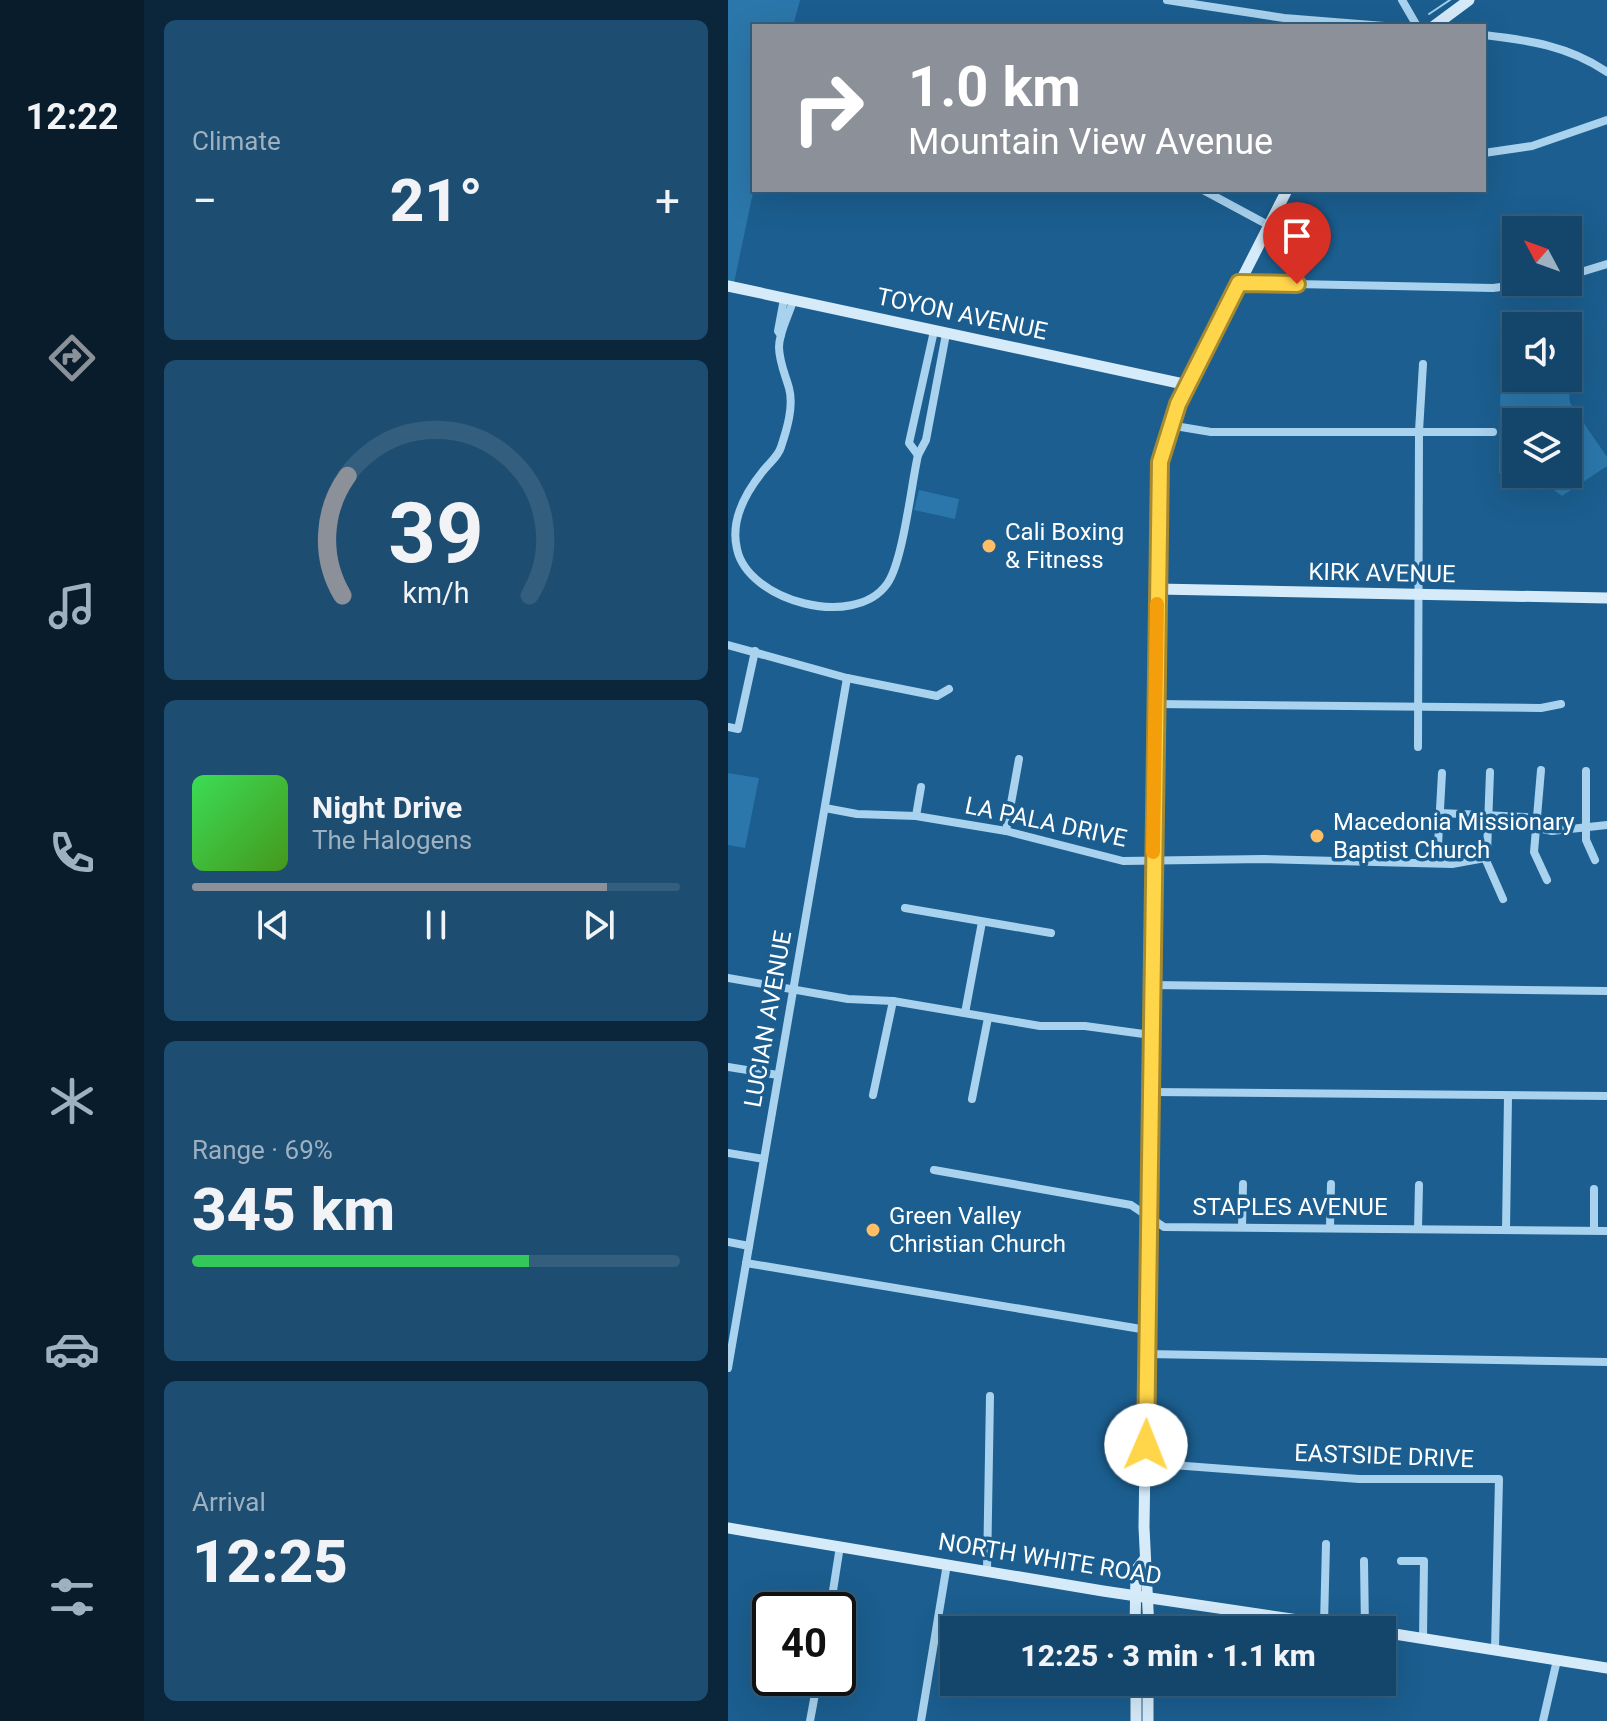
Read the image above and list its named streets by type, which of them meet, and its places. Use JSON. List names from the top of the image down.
{
  "streets": {
    "street": [
      "TOYON AVENUE",
      "KIRK AVENUE",
      "LA PALA DRIVE",
      "LUCIAN AVENUE",
      "STAPLES AVENUE",
      "EASTSIDE DRIVE",
      "NORTH WHITE ROAD"
    ]
  },
  "crossings": [
    ["LA PALA DRIVE", "LUCIAN AVENUE"]
  ],
  "places": ["Cali Boxing & Fitness", "Macedonia Missionary Baptist Church", "Green Valley Christian Church"],
  "north": "top left",
  "page": {
    "tabs": "12:22",
    "tile": [
      "Climate",
      ["Range · 69%", "345 km"],
      ["Arrival", "12:25"]
    ],
    "turn": ["1.0 km", "Mountain View Avenue"],
    "heat": ["−", "21°", "+"],
    "song": ["Night Drive", "The Halogens"],
    "limit": "40",
    "trip": "12:25 · 3 min · 1.1 km",
    "gauge": ["39", "km/h"]
  }
}
